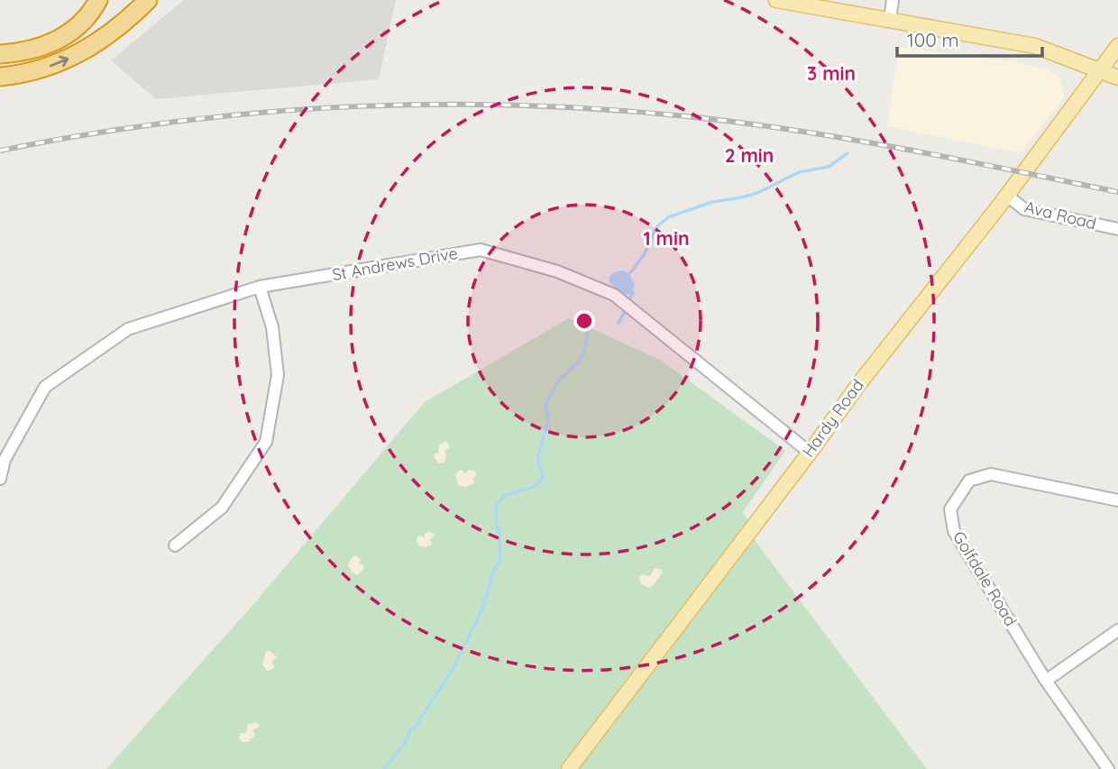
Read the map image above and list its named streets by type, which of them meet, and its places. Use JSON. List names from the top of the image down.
{
  "streets": {
    "main road": ["Hardy Road"],
    "street": ["Ava Road", "St Andrews Drive", "Golfdale Road"]
  },
  "crossings": [
    ["Ava Road", "Hardy Road"],
    ["St Andrews Drive", "Hardy Road"]
  ],
  "scale_bar": "100 m",
  "rings": ["3 min", "2 min", "1 min"]
}
